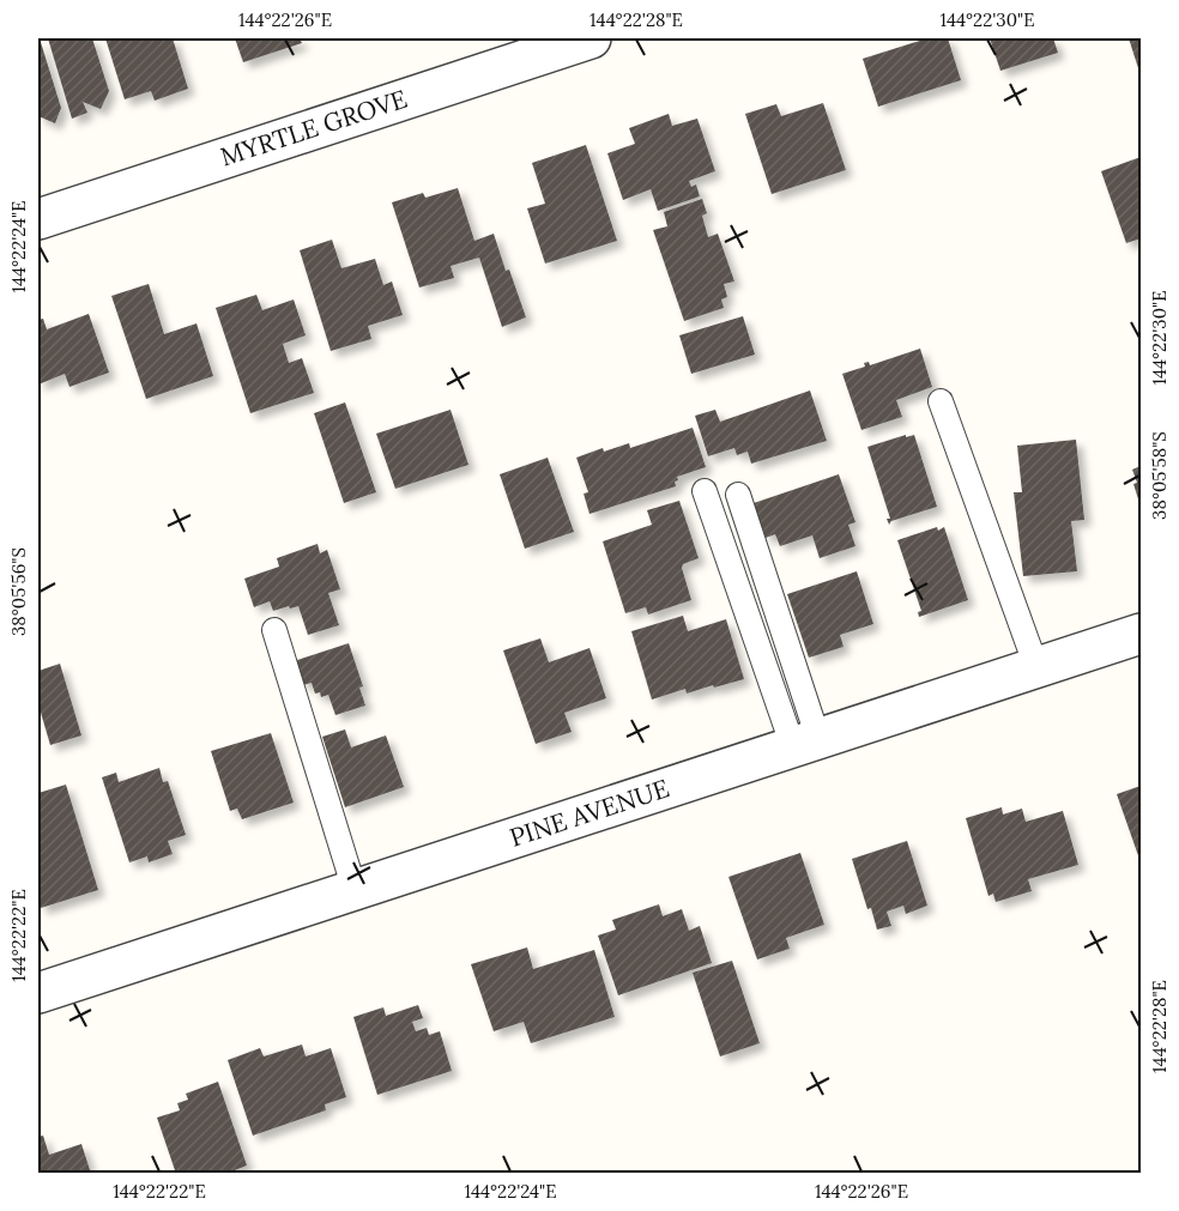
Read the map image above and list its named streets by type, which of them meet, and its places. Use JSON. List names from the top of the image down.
{
  "streets": {
    "street": ["MYRTLE GROVE", "PINE AVENUE"]
  },
  "coordinates": [
    "144°22'26\"E",
    "144°22'28\"E",
    "144°22'30\"E",
    "144°22'24\"E",
    "38°05'58\"S",
    "38°05'56\"S",
    "144°22'22\"E"
  ]
}
